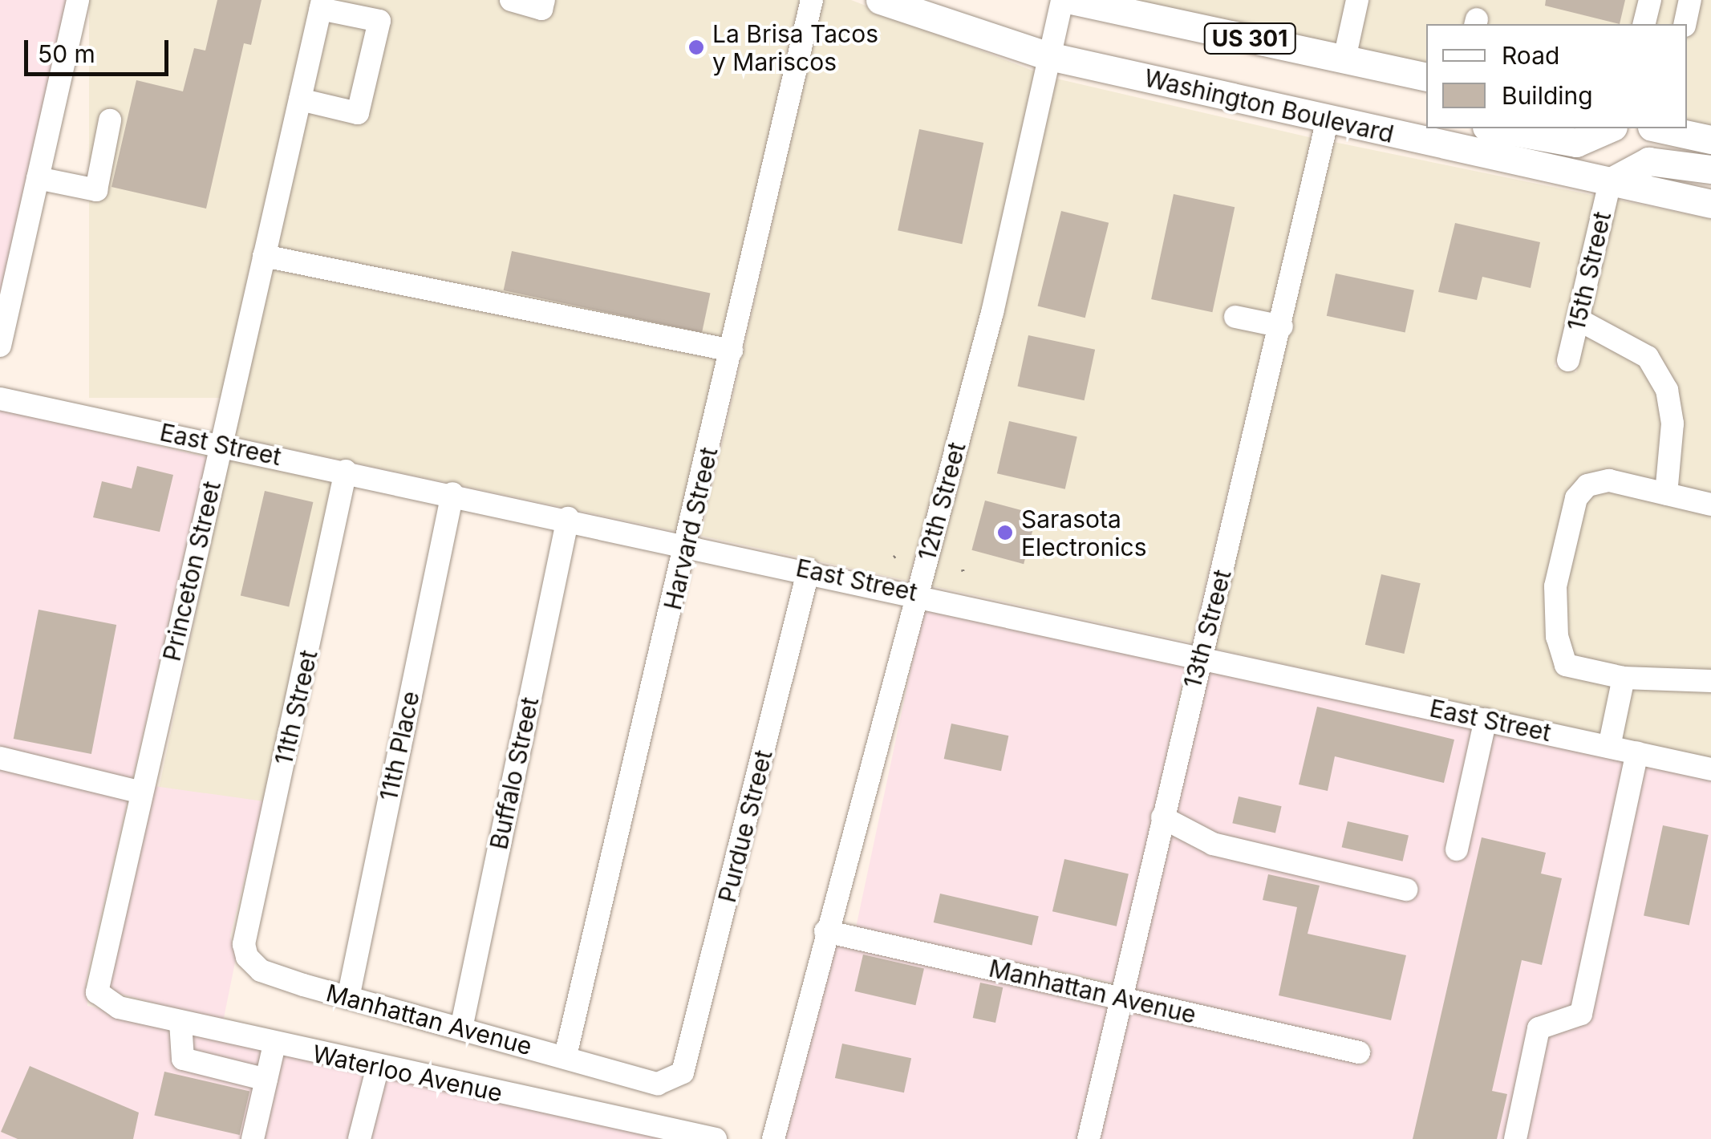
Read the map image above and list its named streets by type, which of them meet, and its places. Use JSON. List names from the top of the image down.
{
  "streets": {
    "main road": ["US 301", "Washington Boulevard"],
    "street": [
      "15th Street",
      "East Street",
      "12th Street",
      "Harvard Street",
      "Princeton Street",
      "13th Street",
      "11th Street",
      "11th Place",
      "Buffalo Street",
      "Purdue Street",
      "Manhattan Avenue",
      "Waterloo Avenue"
    ]
  },
  "crossings": [
    ["Washington Boulevard", "15th Street"],
    ["Washington Boulevard", "12th Street"],
    ["Washington Boulevard", "13th Street"],
    ["East Street", "12th Street"],
    ["East Street", "Harvard Street"],
    ["East Street", "Princeton Street"],
    ["East Street", "13th Street"],
    ["East Street", "11th Street"],
    ["East Street", "11th Place"],
    ["East Street", "Buffalo Street"],
    ["East Street", "Purdue Street"],
    ["12th Street", "Manhattan Avenue"],
    ["Harvard Street", "Manhattan Avenue"],
    ["Princeton Street", "Waterloo Avenue"],
    ["13th Street", "Manhattan Avenue"],
    ["11th Street", "Manhattan Avenue"],
    ["11th Place", "Manhattan Avenue"],
    ["Buffalo Street", "Manhattan Avenue"],
    ["Purdue Street", "Manhattan Avenue"]
  ],
  "places": ["La Brisa Tacos y Mariscos", "Sarasota Electronics"],
  "legend": ["Road", "Building"],
  "scale_bar": "50 m"
}
